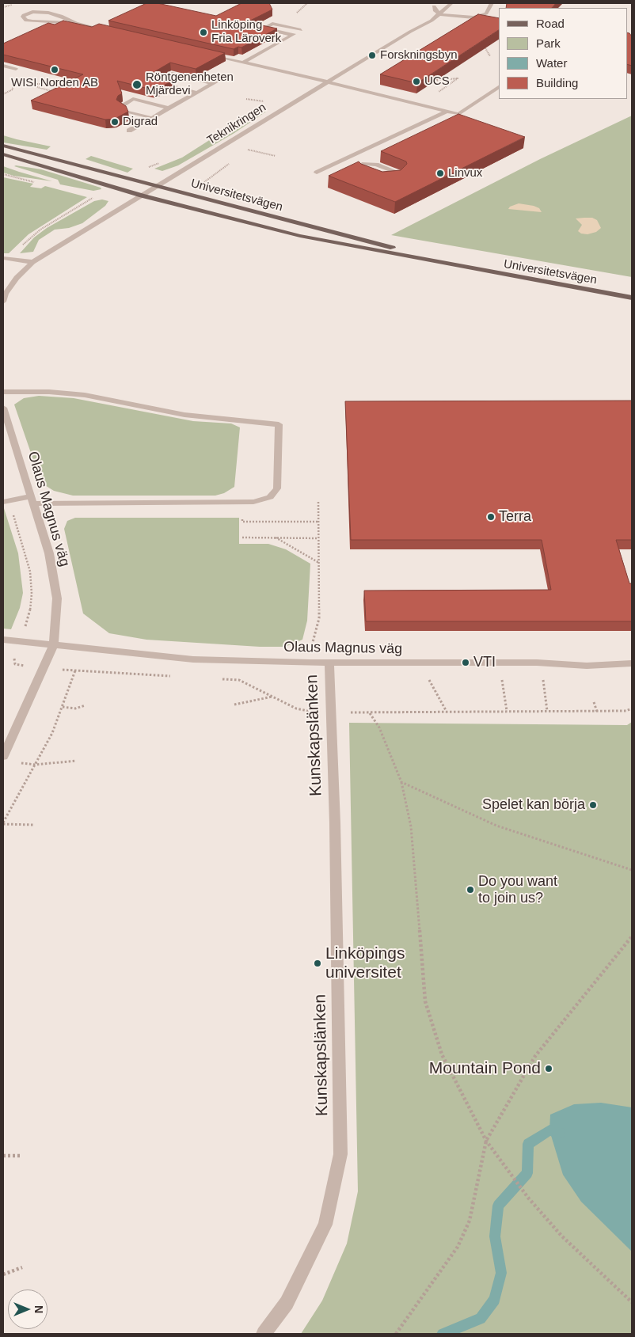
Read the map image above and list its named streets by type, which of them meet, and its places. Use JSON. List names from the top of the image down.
{
  "streets": {
    "main road": ["Universitetsvägen"],
    "street": ["Teknikringen", "Olaus Magnus väg", "Kunskapslänken"]
  },
  "crossings": [
    ["Teknikringen", "Universitetsvägen"],
    ["Olaus Magnus väg", "Kunskapslänken"]
  ],
  "places": [
    "Linköping Fria Läroverk",
    "Forskningsbyn",
    "WISI Norden AB",
    "UCS",
    "Röntgenenheten Mjärdevi",
    "Digrad",
    "Linvux",
    "Terra",
    "VTI",
    "Spelet kan börja",
    "Do you want to join us?",
    "Linköpings universitet",
    "Mountain Pond"
  ],
  "legend": [
    "Road",
    "Park",
    "Water",
    "Building"
  ],
  "north": "right"
}
